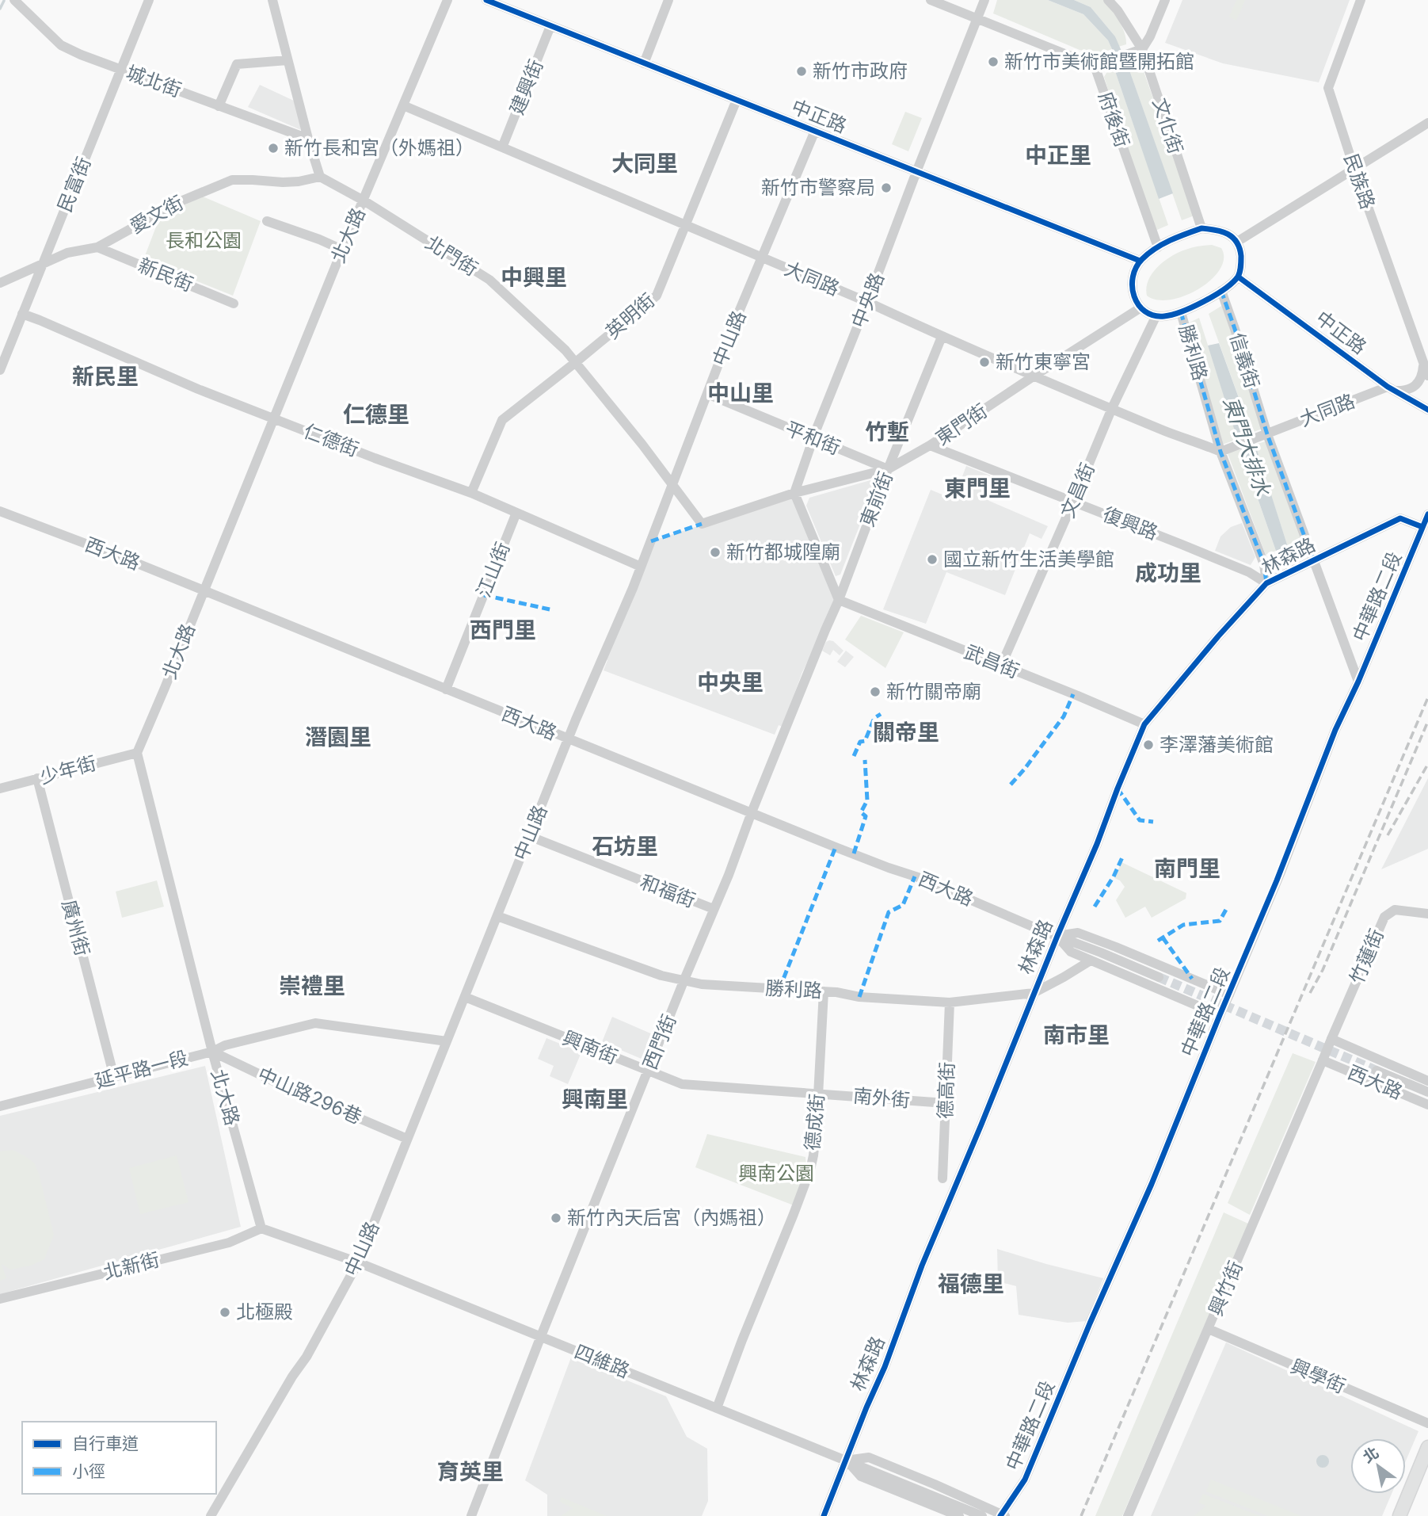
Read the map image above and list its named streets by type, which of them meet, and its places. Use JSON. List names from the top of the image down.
{
  "streets": {
    "street": [
      "城北街",
      "建興街",
      "中正路",
      "府後街",
      "文化街",
      "民族路",
      "民富街",
      "愛文街",
      "北大路",
      "北門街",
      "新民街",
      "大同路",
      "中央路",
      "英明街",
      "中山路",
      "勝利路",
      "信義街",
      "東門街",
      "平和街",
      "仁德街",
      "文昌街",
      "東前街",
      "復興路",
      "西大路",
      "林森路",
      "江山街",
      "中華路二段",
      "武昌街",
      "少年街",
      "和福街",
      "廣州街",
      "竹蓮街",
      "西門街",
      "興南街",
      "延平路一段",
      "德高街",
      "中山路296巷",
      "南外街",
      "德成街",
      "北新街",
      "興竹街",
      "四維路",
      "興學街"
    ]
  },
  "crossings": [
    ["城北街", "民富街"],
    ["建興街", "中正路"],
    ["建興街", "大同路"],
    ["中正路", "府後街"],
    ["中正路", "文化街"],
    ["中正路", "大同路"],
    ["中正路", "中央路"],
    ["中正路", "英明街"],
    ["中正路", "中山路"],
    ["中正路", "勝利路"],
    ["中正路", "信義街"],
    ["中正路", "東門街"],
    ["中正路", "文昌街"],
    ["府後街", "文化街"],
    ["府後街", "中央路"],
    ["府後街", "勝利路"],
    ["府後街", "信義街"],
    ["府後街", "東門街"],
    ["府後街", "文昌街"],
    ["文化街", "勝利路"],
    ["文化街", "信義街"],
    ["文化街", "東門街"],
    ["文化街", "文昌街"],
    ["民富街", "愛文街"],
    ["民富街", "仁德街"],
    ["愛文街", "北門街"],
    ["愛文街", "新民街"],
    ["北大路", "北門街"],
    ["北大路", "大同路"],
    ["北大路", "仁德街"],
    ["北大路", "西大路"],
    ["北大路", "少年街"],
    ["北大路", "延平路一段"],
    ["北大路", "中山路296巷"],
    ["北大路", "北新街"],
    ["北門街", "英明街"],
    ["北門街", "中山路"],
    ["北門街", "東門街"],
    ["大同路", "中央路"],
    ["大同路", "英明街"],
    ["大同路", "中山路"],
    ["大同路", "勝利路"],
    ["大同路", "信義街"],
    ["大同路", "東門街"],
    ["大同路", "文昌街"],
    ["大同路", "東前街"],
    ["中央路", "東門街"],
    ["中央路", "平和街"],
    ["英明街", "仁德街"],
    ["中山路", "勝利路"],
    ["中山路", "平和街"],
    ["中山路", "仁德街"],
    ["中山路", "西大路"],
    ["中山路", "和福街"],
    ["中山路", "興南街"],
    ["中山路", "延平路一段"],
    ["中山路", "中山路296巷"],
    ["中山路", "四維路"],
    ["勝利路", "信義街"],
    ["勝利路", "東門街"],
    ["勝利路", "文昌街"],
    ["勝利路", "復興路"],
    ["勝利路", "西大路"],
    ["勝利路", "林森路"],
    ["勝利路", "西門街"],
    ["勝利路", "德高街"],
    ["勝利路", "德成街"],
    ["信義街", "東門街"],
    ["信義街", "文昌街"],
    ["信義街", "林森路"],
    ["信義街", "中華路二段"],
    ["東門街", "平和街"],
    ["東門街", "文昌街"],
    ["東門街", "東前街"],
    ["東門街", "復興路"],
    ["平和街", "東前街"],
    ["仁德街", "江山街"],
    ["文昌街", "復興路"],
    ["文昌街", "武昌街"],
    ["東前街", "武昌街"],
    ["東前街", "西門街"],
    ["復興路", "林森路"],
    ["西大路", "林森路"],
    ["西大路", "江山街"],
    ["西大路", "中華路二段"],
    ["西大路", "竹蓮街"],
    ["西大路", "西門街"],
    ["西大路", "興竹街"],
    ["林森路", "中華路二段"],
    ["林森路", "武昌街"],
    ["林森路", "四維路"],
    ["中華路二段", "四維路"],
    ["武昌街", "西門街"],
    ["少年街", "廣州街"],
    ["和福街", "西門街"],
    ["廣州街", "延平路一段"],
    ["竹蓮街", "興竹街"],
    ["西門街", "興南街"],
    ["西門街", "四維路"],
    ["興南街", "南外街"],
    ["興南街", "德成街"],
    ["延平路一段", "中山路296巷"],
    ["德高街", "南外街"],
    ["南外街", "德成街"],
    ["德成街", "四維路"],
    ["興竹街", "興學街"]
  ],
  "districts": [
    "中正里",
    "大同里",
    "中興里",
    "新民里",
    "中山里",
    "仁德里",
    "竹塹",
    "東門里",
    "成功里",
    "西門里",
    "中央里",
    "關帝里",
    "潛園里",
    "石坊里",
    "南門里",
    "崇禮里",
    "南市里",
    "興南里",
    "福德里",
    "育英里"
  ],
  "water": ["東門大排水"],
  "parks": ["長和公園", "興南公園"],
  "places": [
    "新竹市美術館暨開拓館",
    "新竹市政府",
    "新竹長和宮（外媽祖）",
    "新竹市警察局",
    "新竹東寧宮",
    "新竹都城隍廟",
    "國立新竹生活美學館",
    "新竹關帝廟",
    "李澤藩美術館",
    "新竹內天后宮（內媽祖）",
    "北極殿"
  ],
  "legend": ["自行車道", "小徑"],
  "north": "top left"
}
